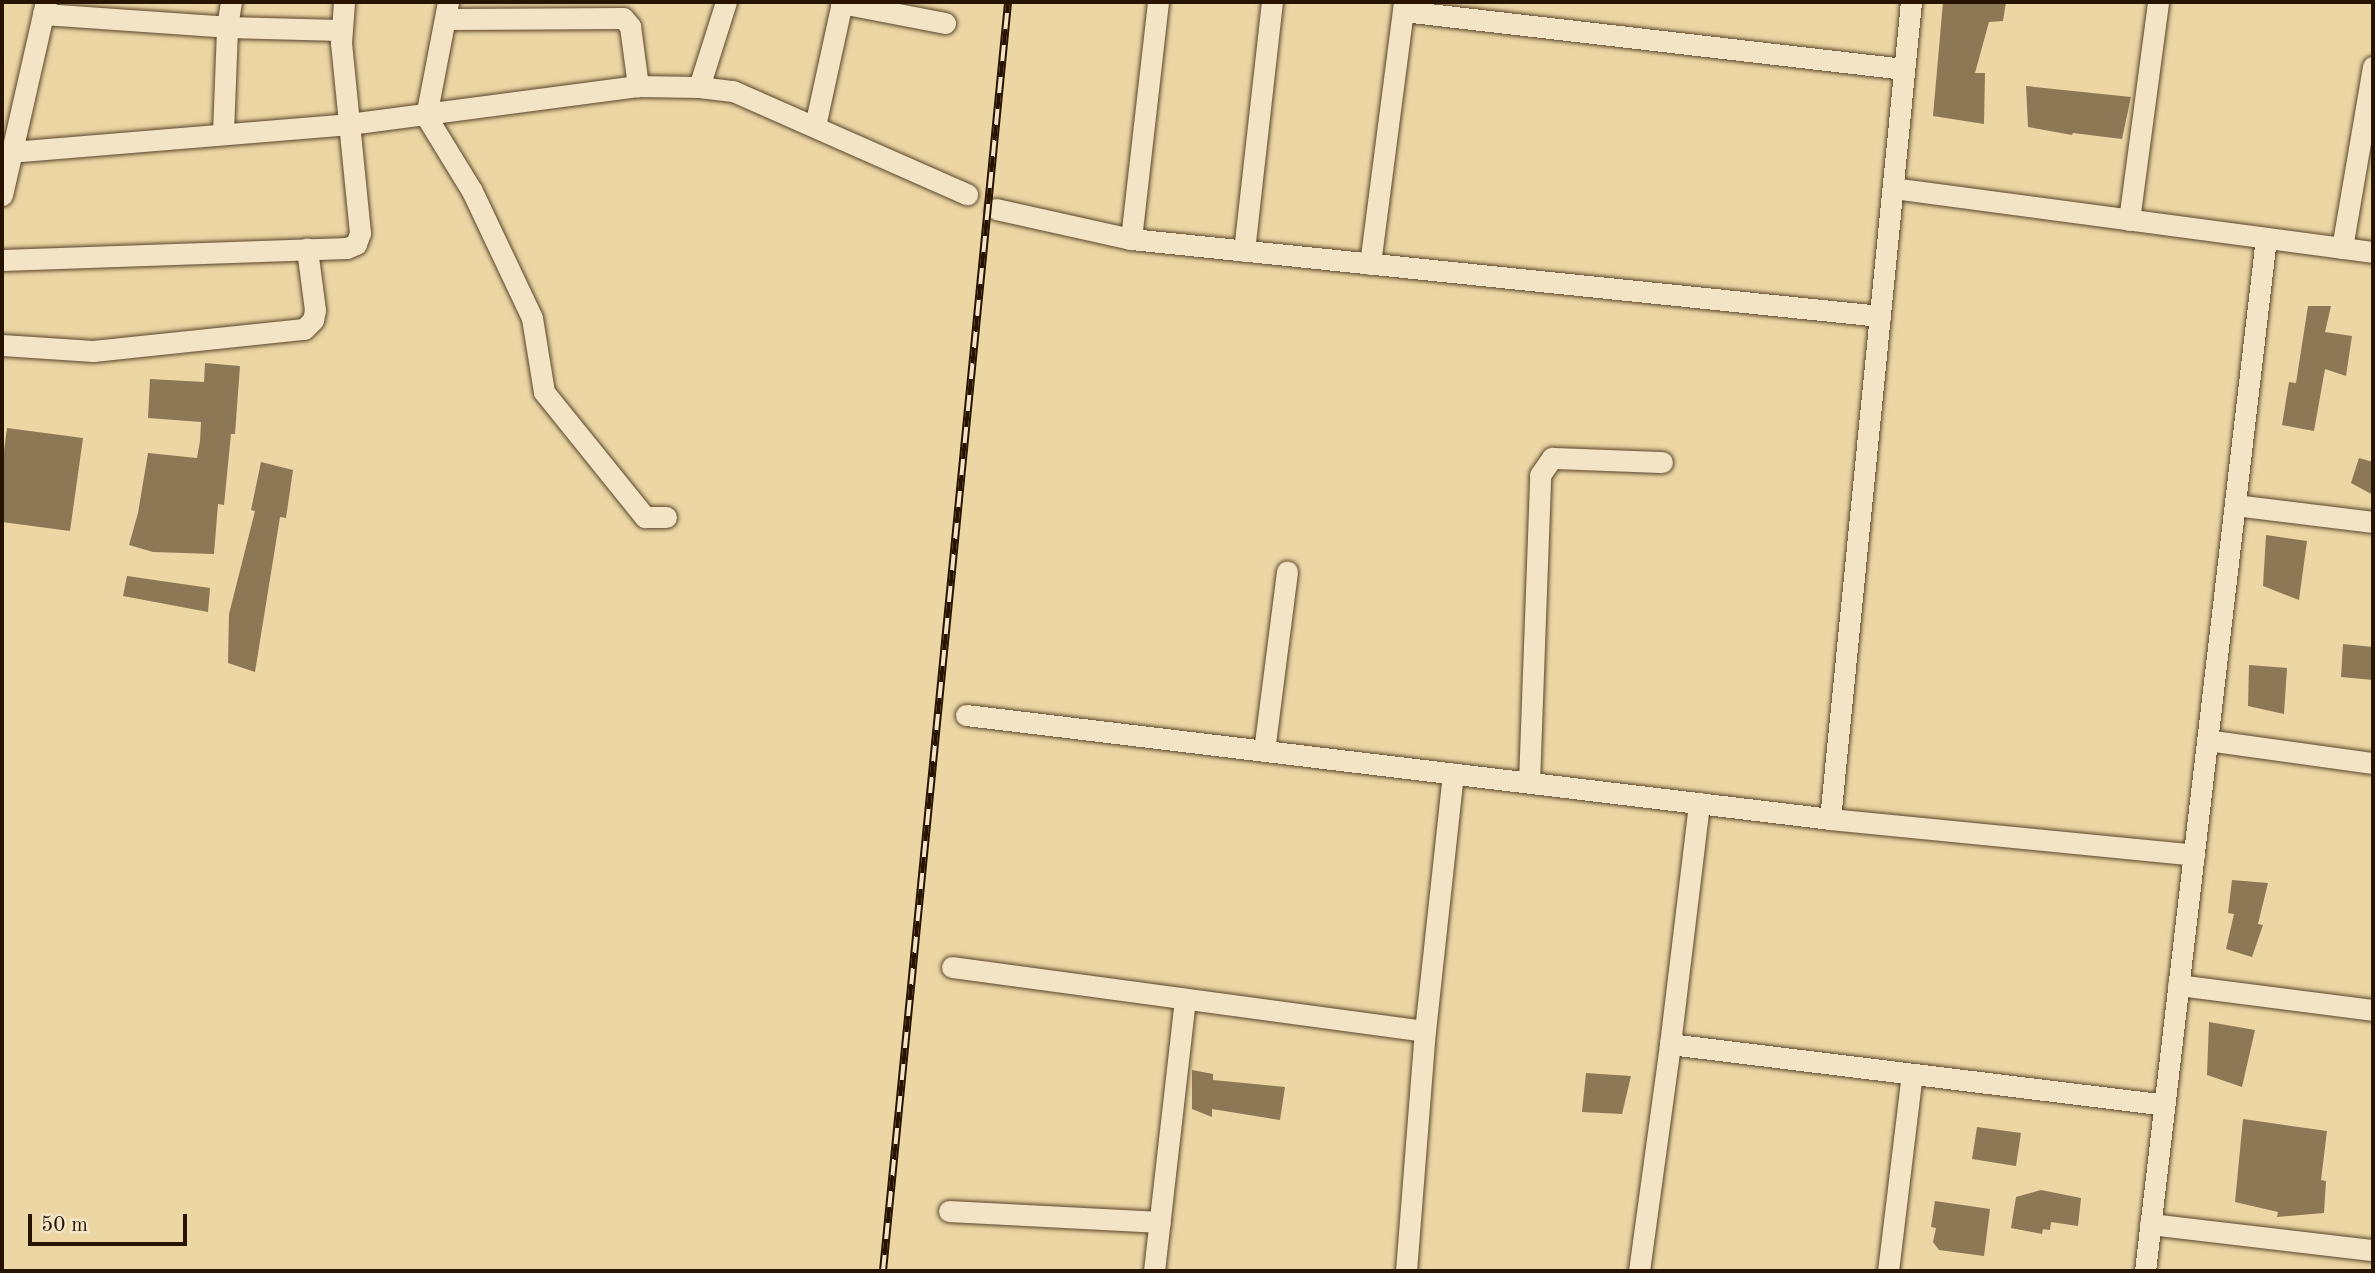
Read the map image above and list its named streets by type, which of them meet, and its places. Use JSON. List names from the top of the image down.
{
  "scale_bar": "50 m"
}
